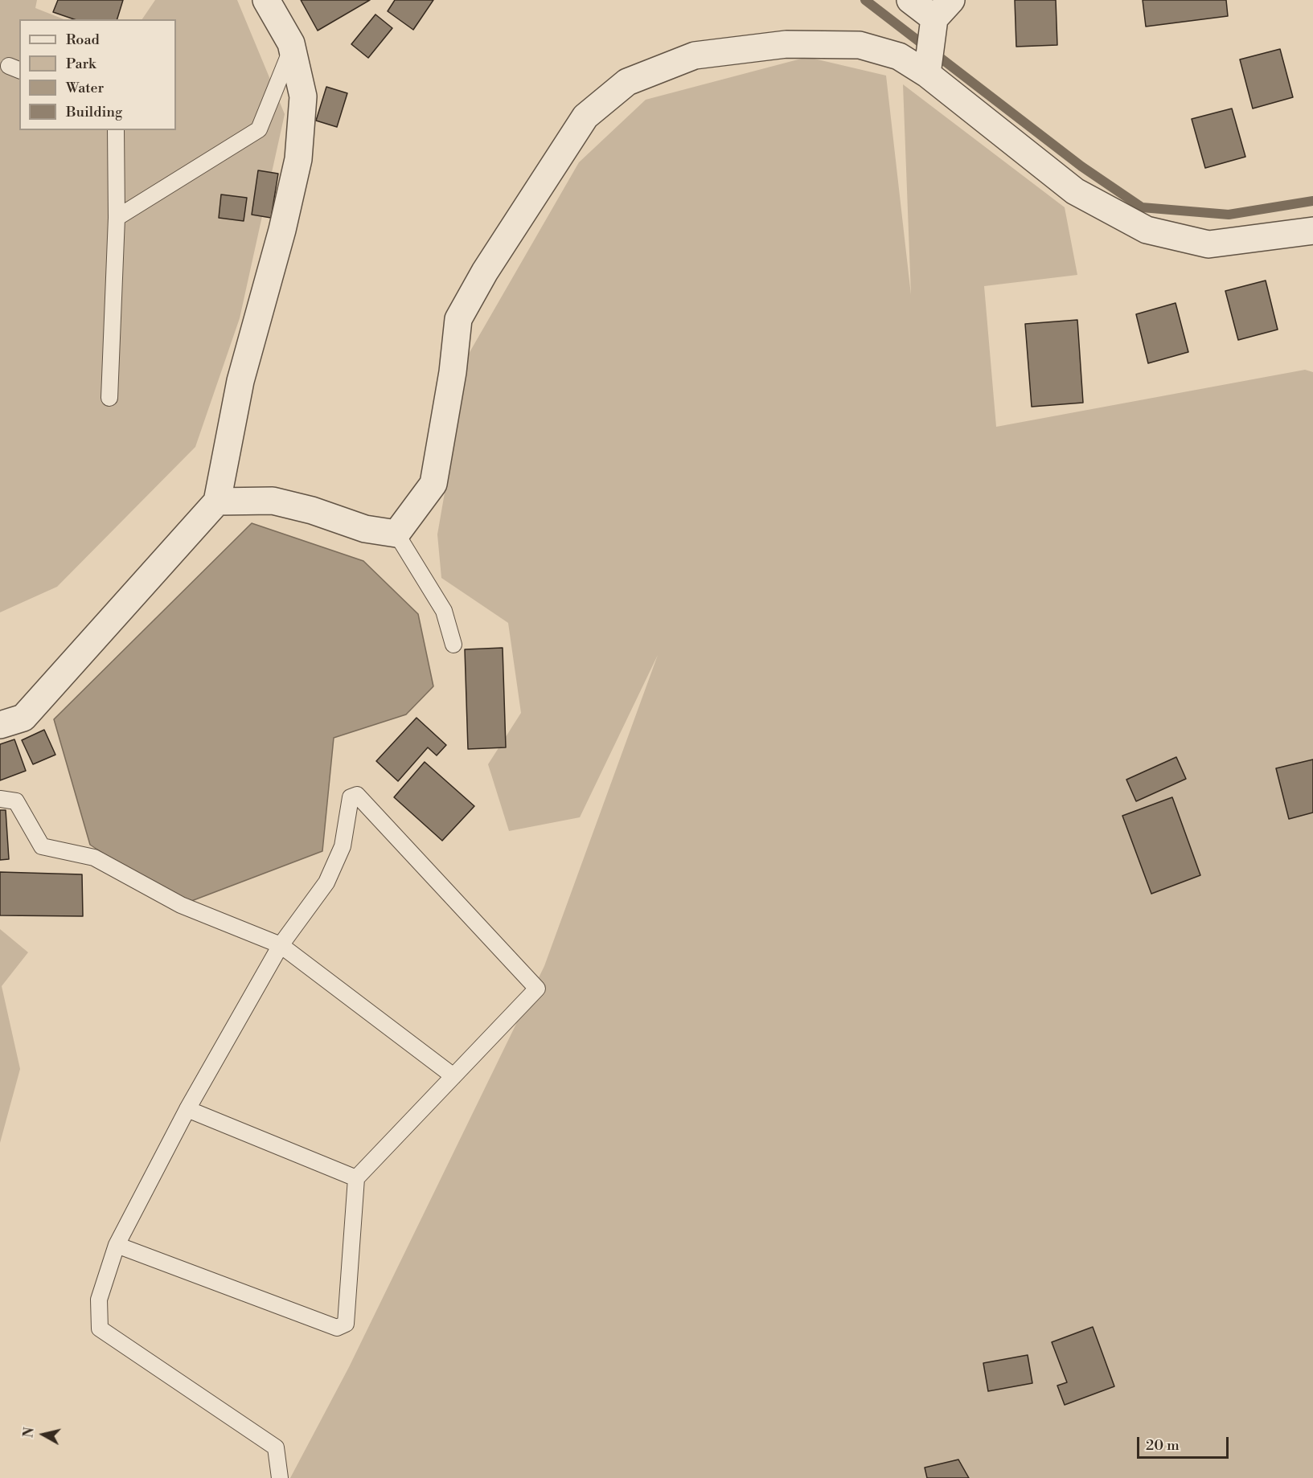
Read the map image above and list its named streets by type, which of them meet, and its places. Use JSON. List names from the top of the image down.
{
  "legend": [
    "Road",
    "Park",
    "Water",
    "Building"
  ],
  "scale_bar": "20 m",
  "north": "left"
}
